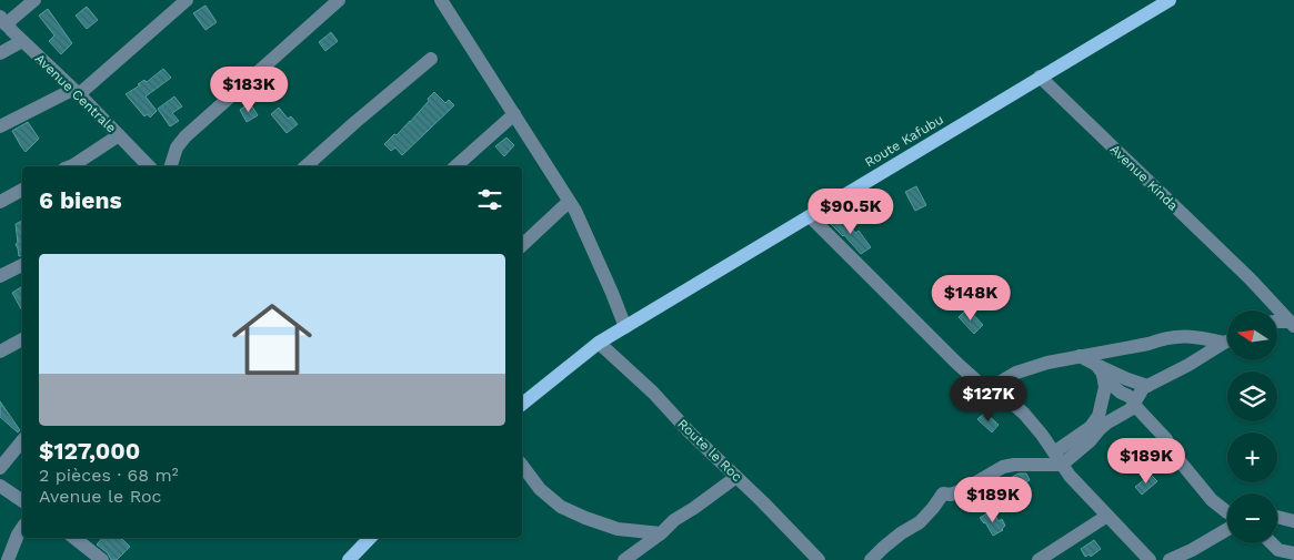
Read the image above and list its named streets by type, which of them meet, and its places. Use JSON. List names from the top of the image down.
{
  "streets": {
    "main road": ["Route Kafubu"],
    "street": ["Avenue Centrale", "Avenue Kinda", "Route le Roc"]
  },
  "crossings": [
    ["Route Kafubu", "Avenue Kinda"],
    ["Route Kafubu", "Route le Roc"]
  ],
  "north": "left",
  "page": {
    "price": [
      "$183K",
      "$90.5K",
      "$148K",
      "$127K",
      "$189K",
      "$189K"
    ],
    "heading": "6 biens",
    "list": [
      {
        "name": "$127,000",
        "note": "2 pièces · 68 m² · Avenue le Roc"
      }
    ],
    "map_buttons": ["+", "−"]
  }
}
